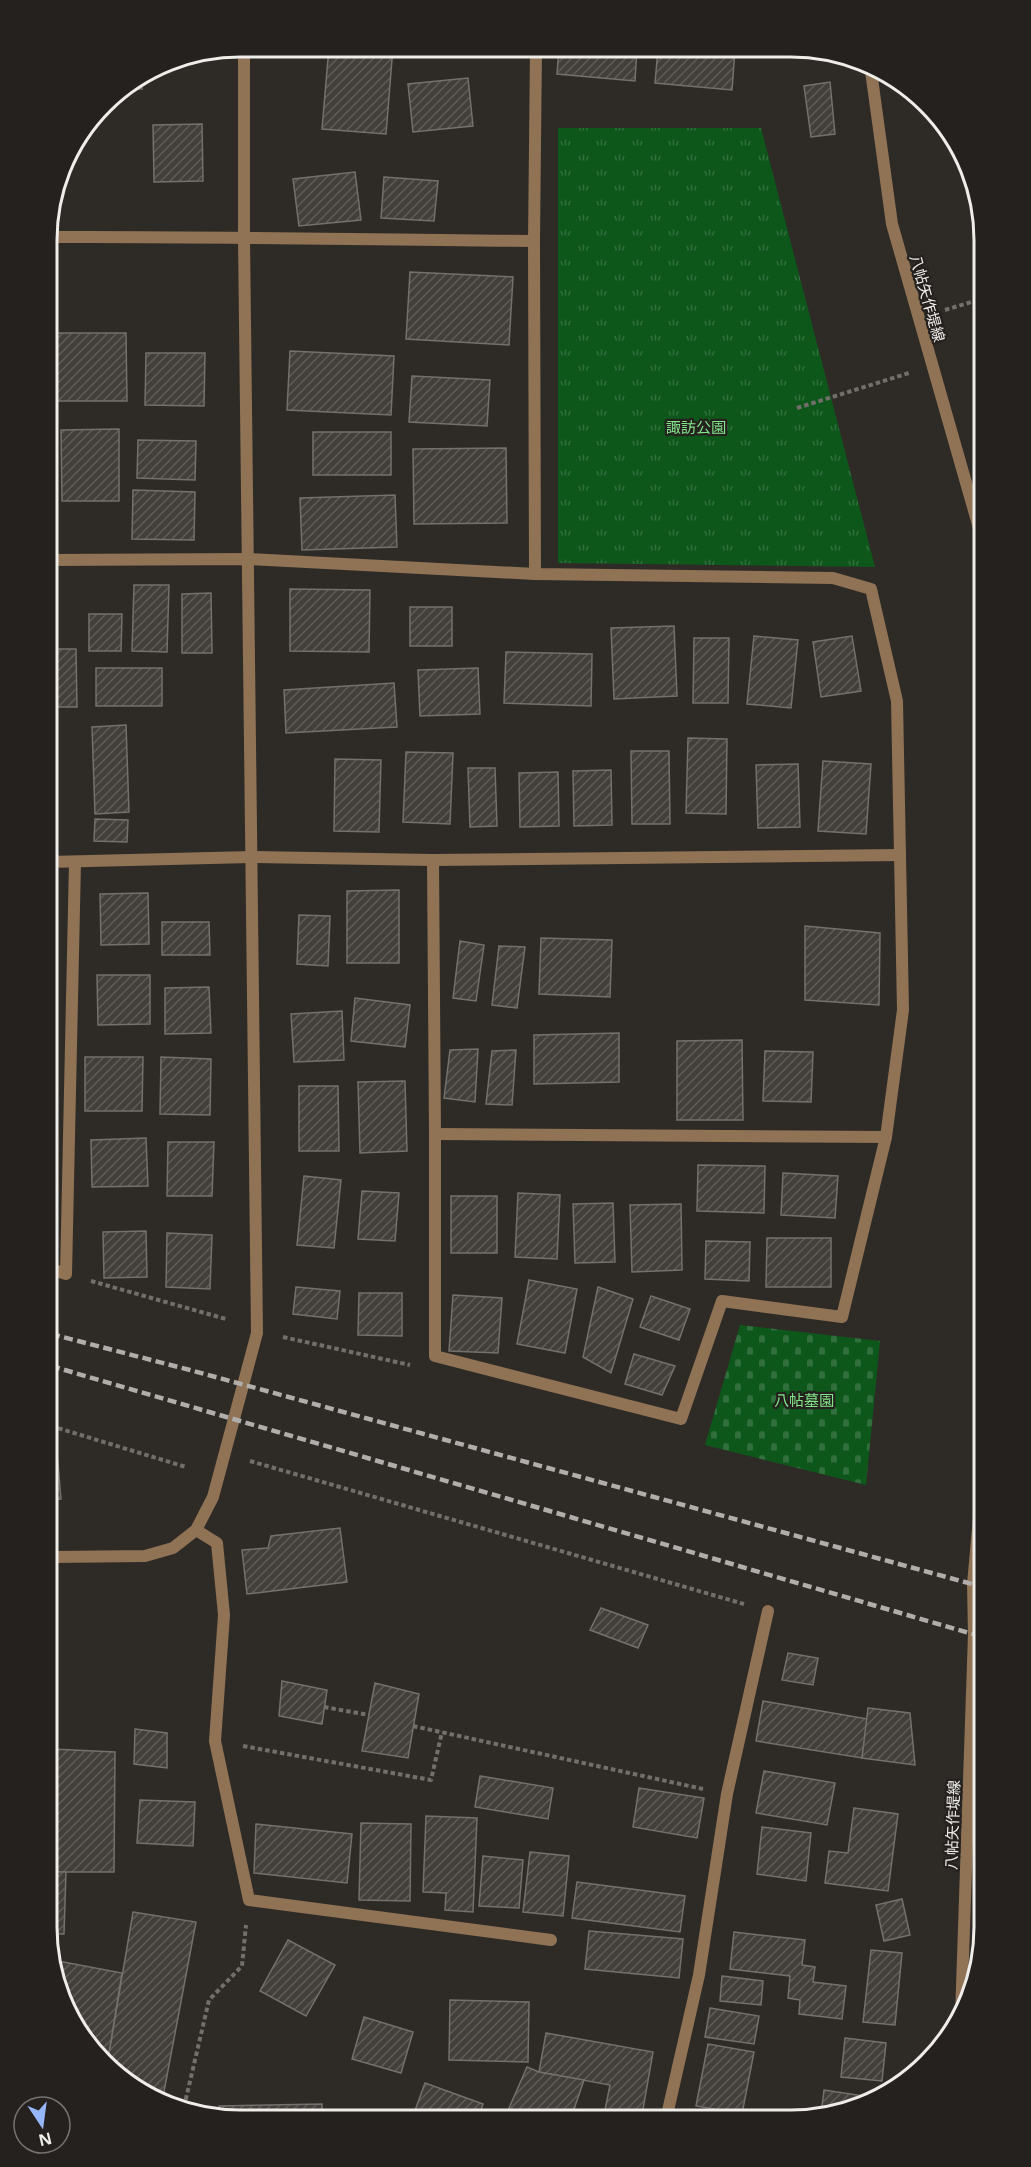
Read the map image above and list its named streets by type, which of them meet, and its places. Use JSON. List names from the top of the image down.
{
  "streets": {
    "street": ["八帖矢作堤線"]
  },
  "parks": ["諏訪公園", "八帖墓園"],
  "north": "bottom"
}
